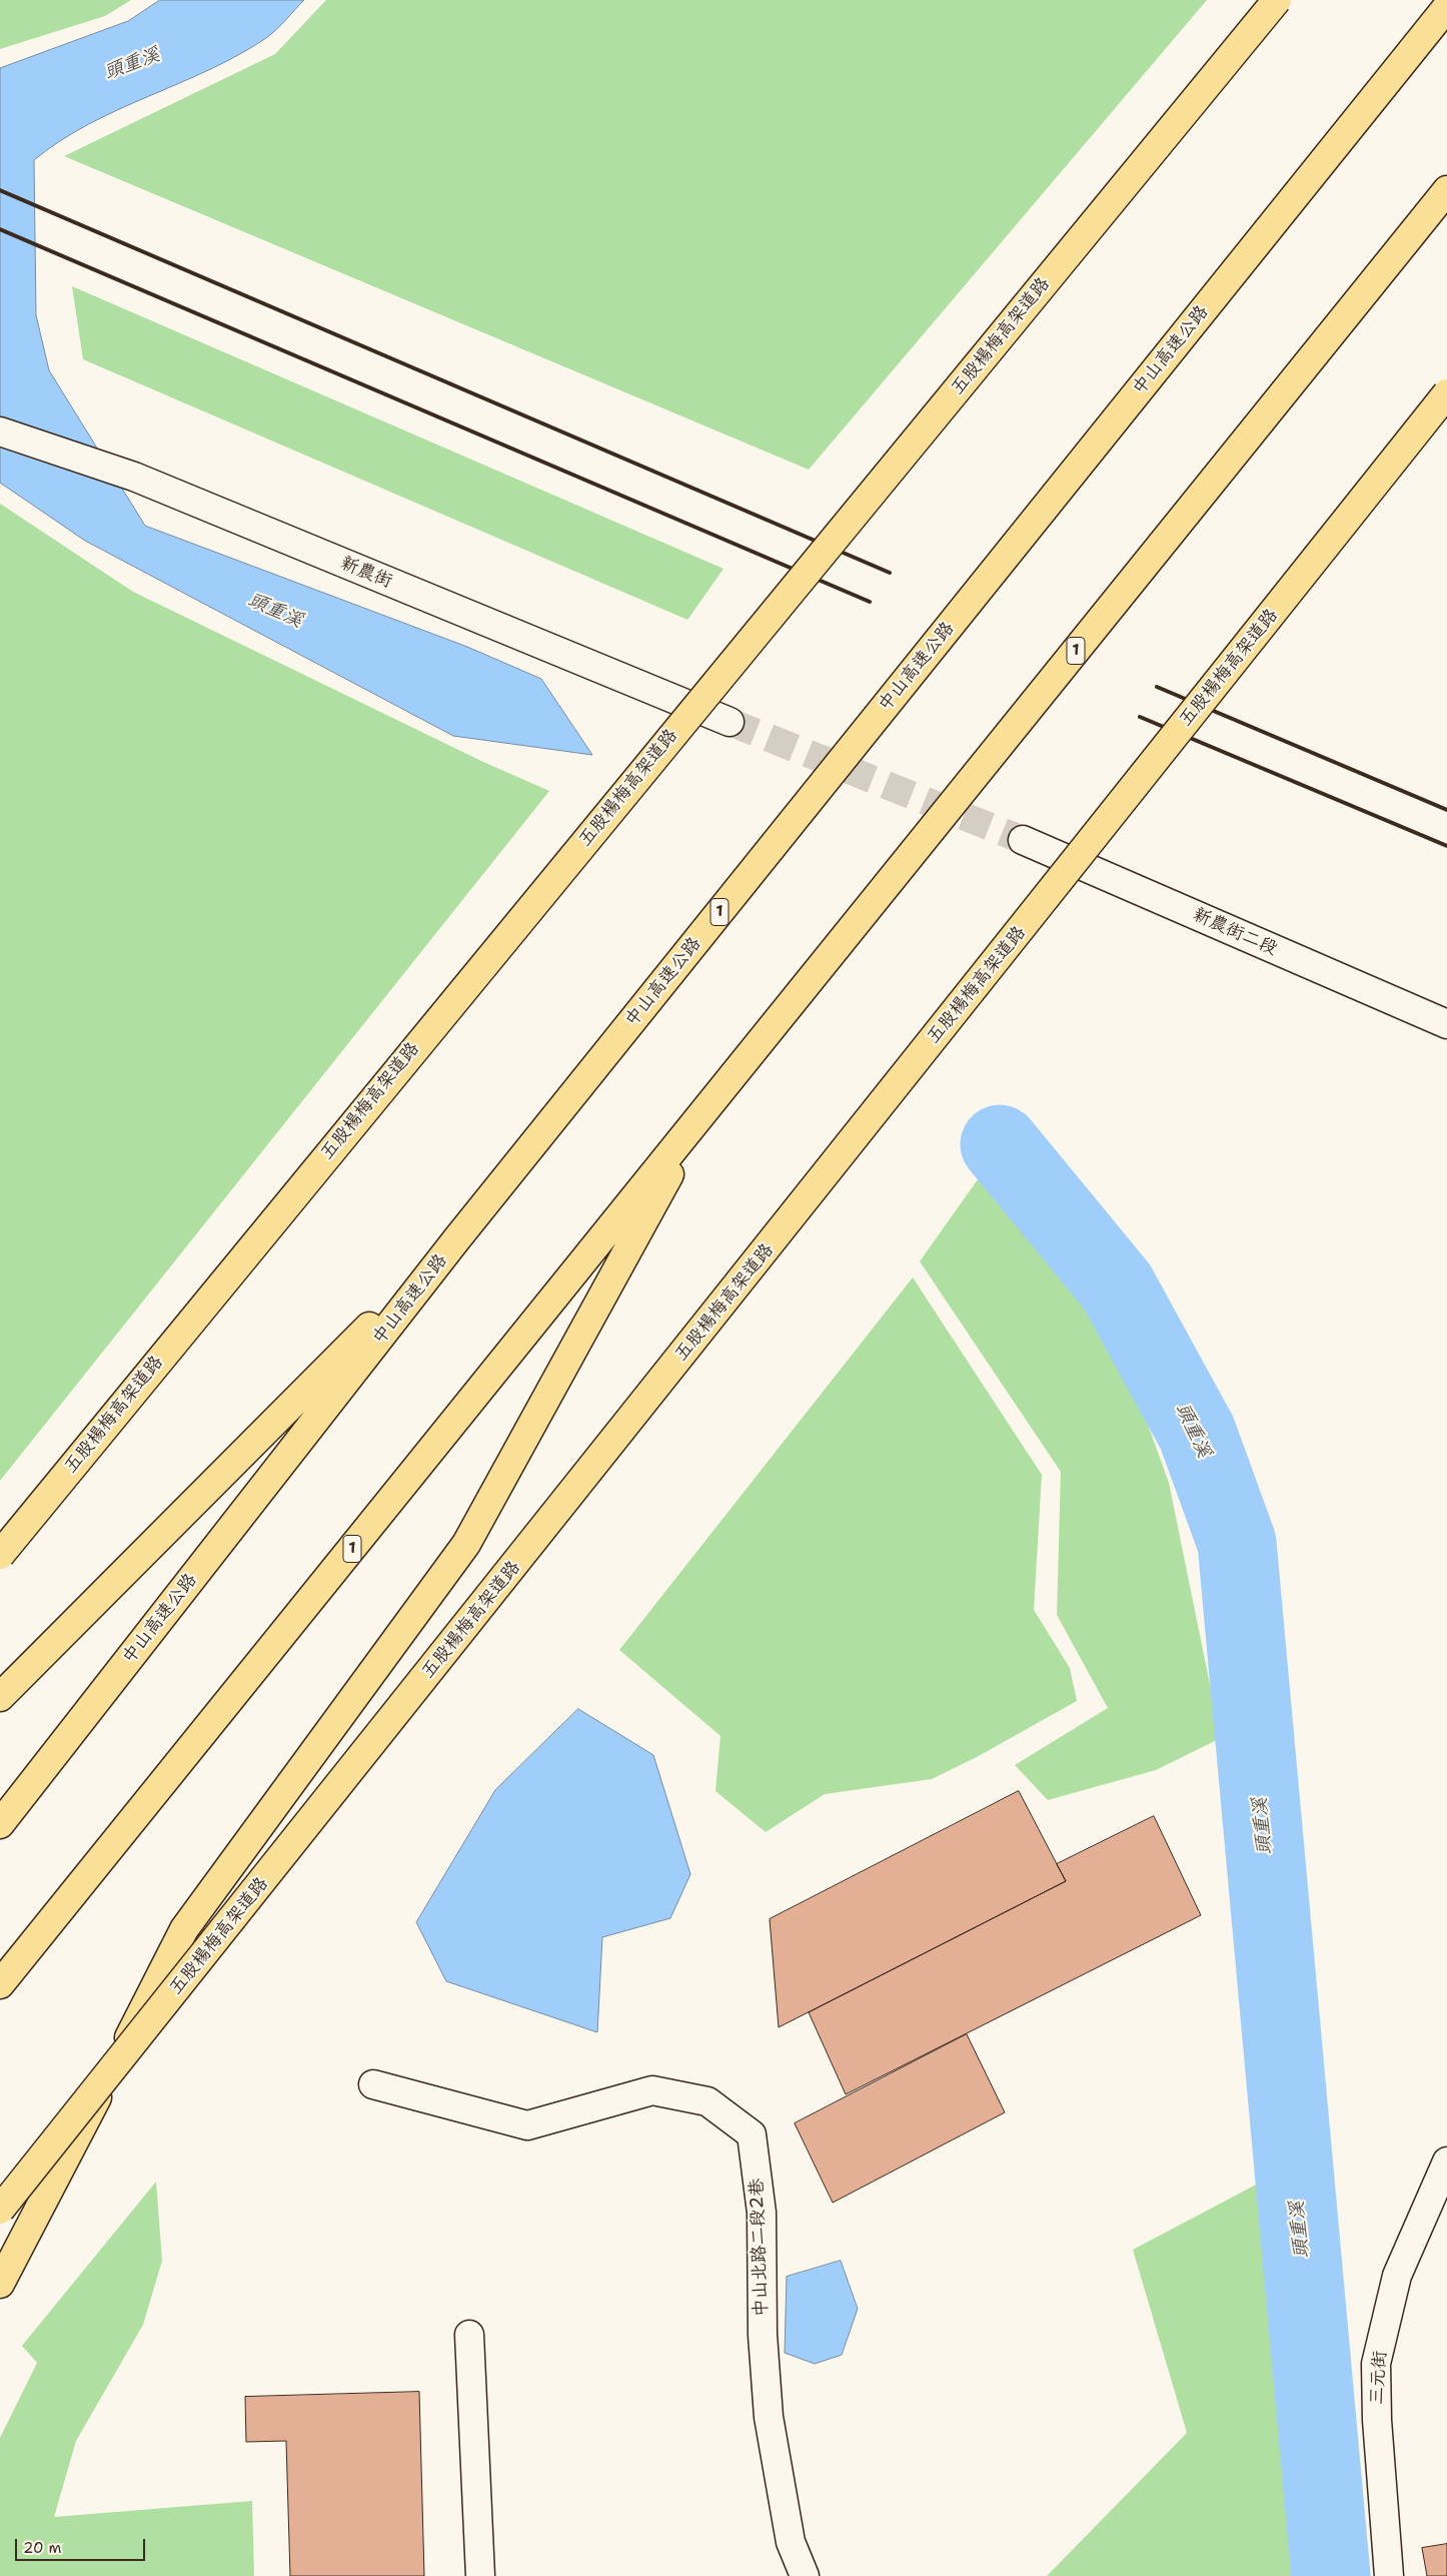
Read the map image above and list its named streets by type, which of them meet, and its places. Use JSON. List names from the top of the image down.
{
  "streets": {
    "highway": ["五股楊梅高架道路", "中山高速公路", "1"],
    "street": [
      "新農街",
      "新農街二段",
      "中山北路二段2巷",
      "三元街"
    ]
  },
  "water": ["頭重溪"],
  "scale_bar": "20 m"
}
